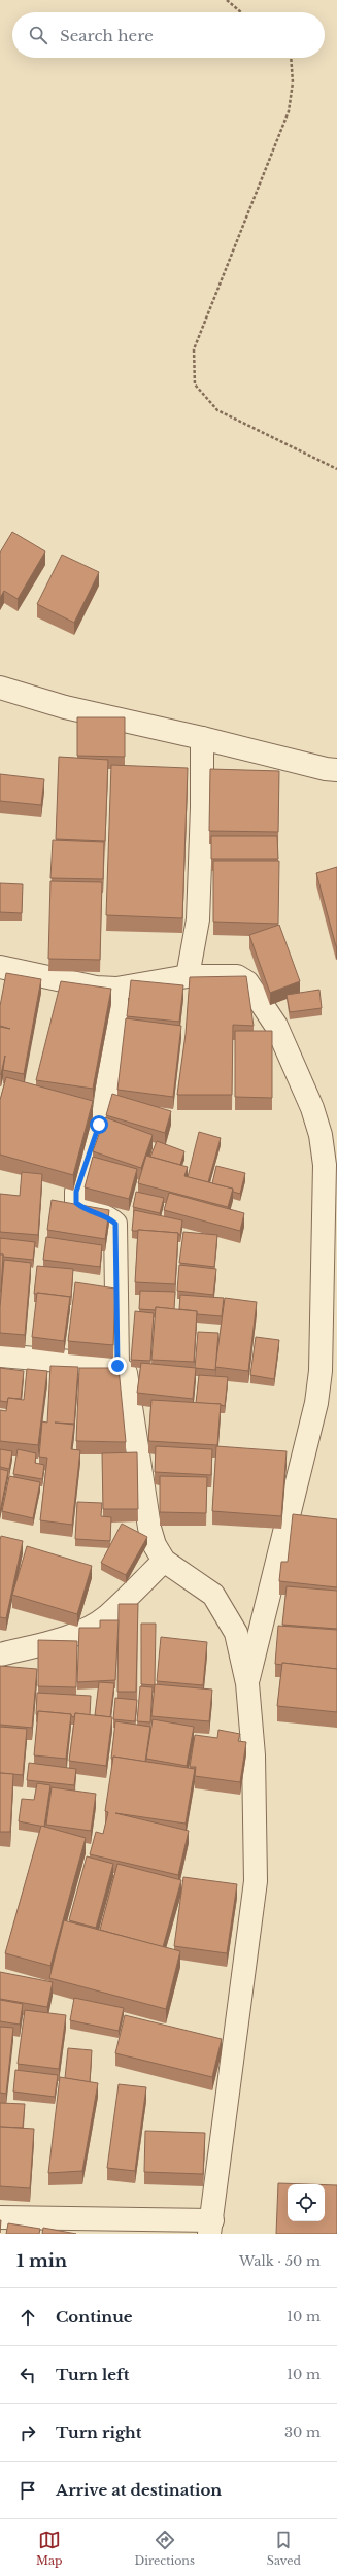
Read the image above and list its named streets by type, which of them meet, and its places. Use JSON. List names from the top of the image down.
{
  "page": {
    "search": "Search here",
    "heading": ["1 min", "Walk · 50 m"],
    "list": [
      ["Continue", "10 m"],
      ["Turn left", "10 m"],
      ["Turn right", "30 m"],
      "Arrive at destination"
    ],
    "nav": ["Map", "Directions", "Saved"]
  }
}
